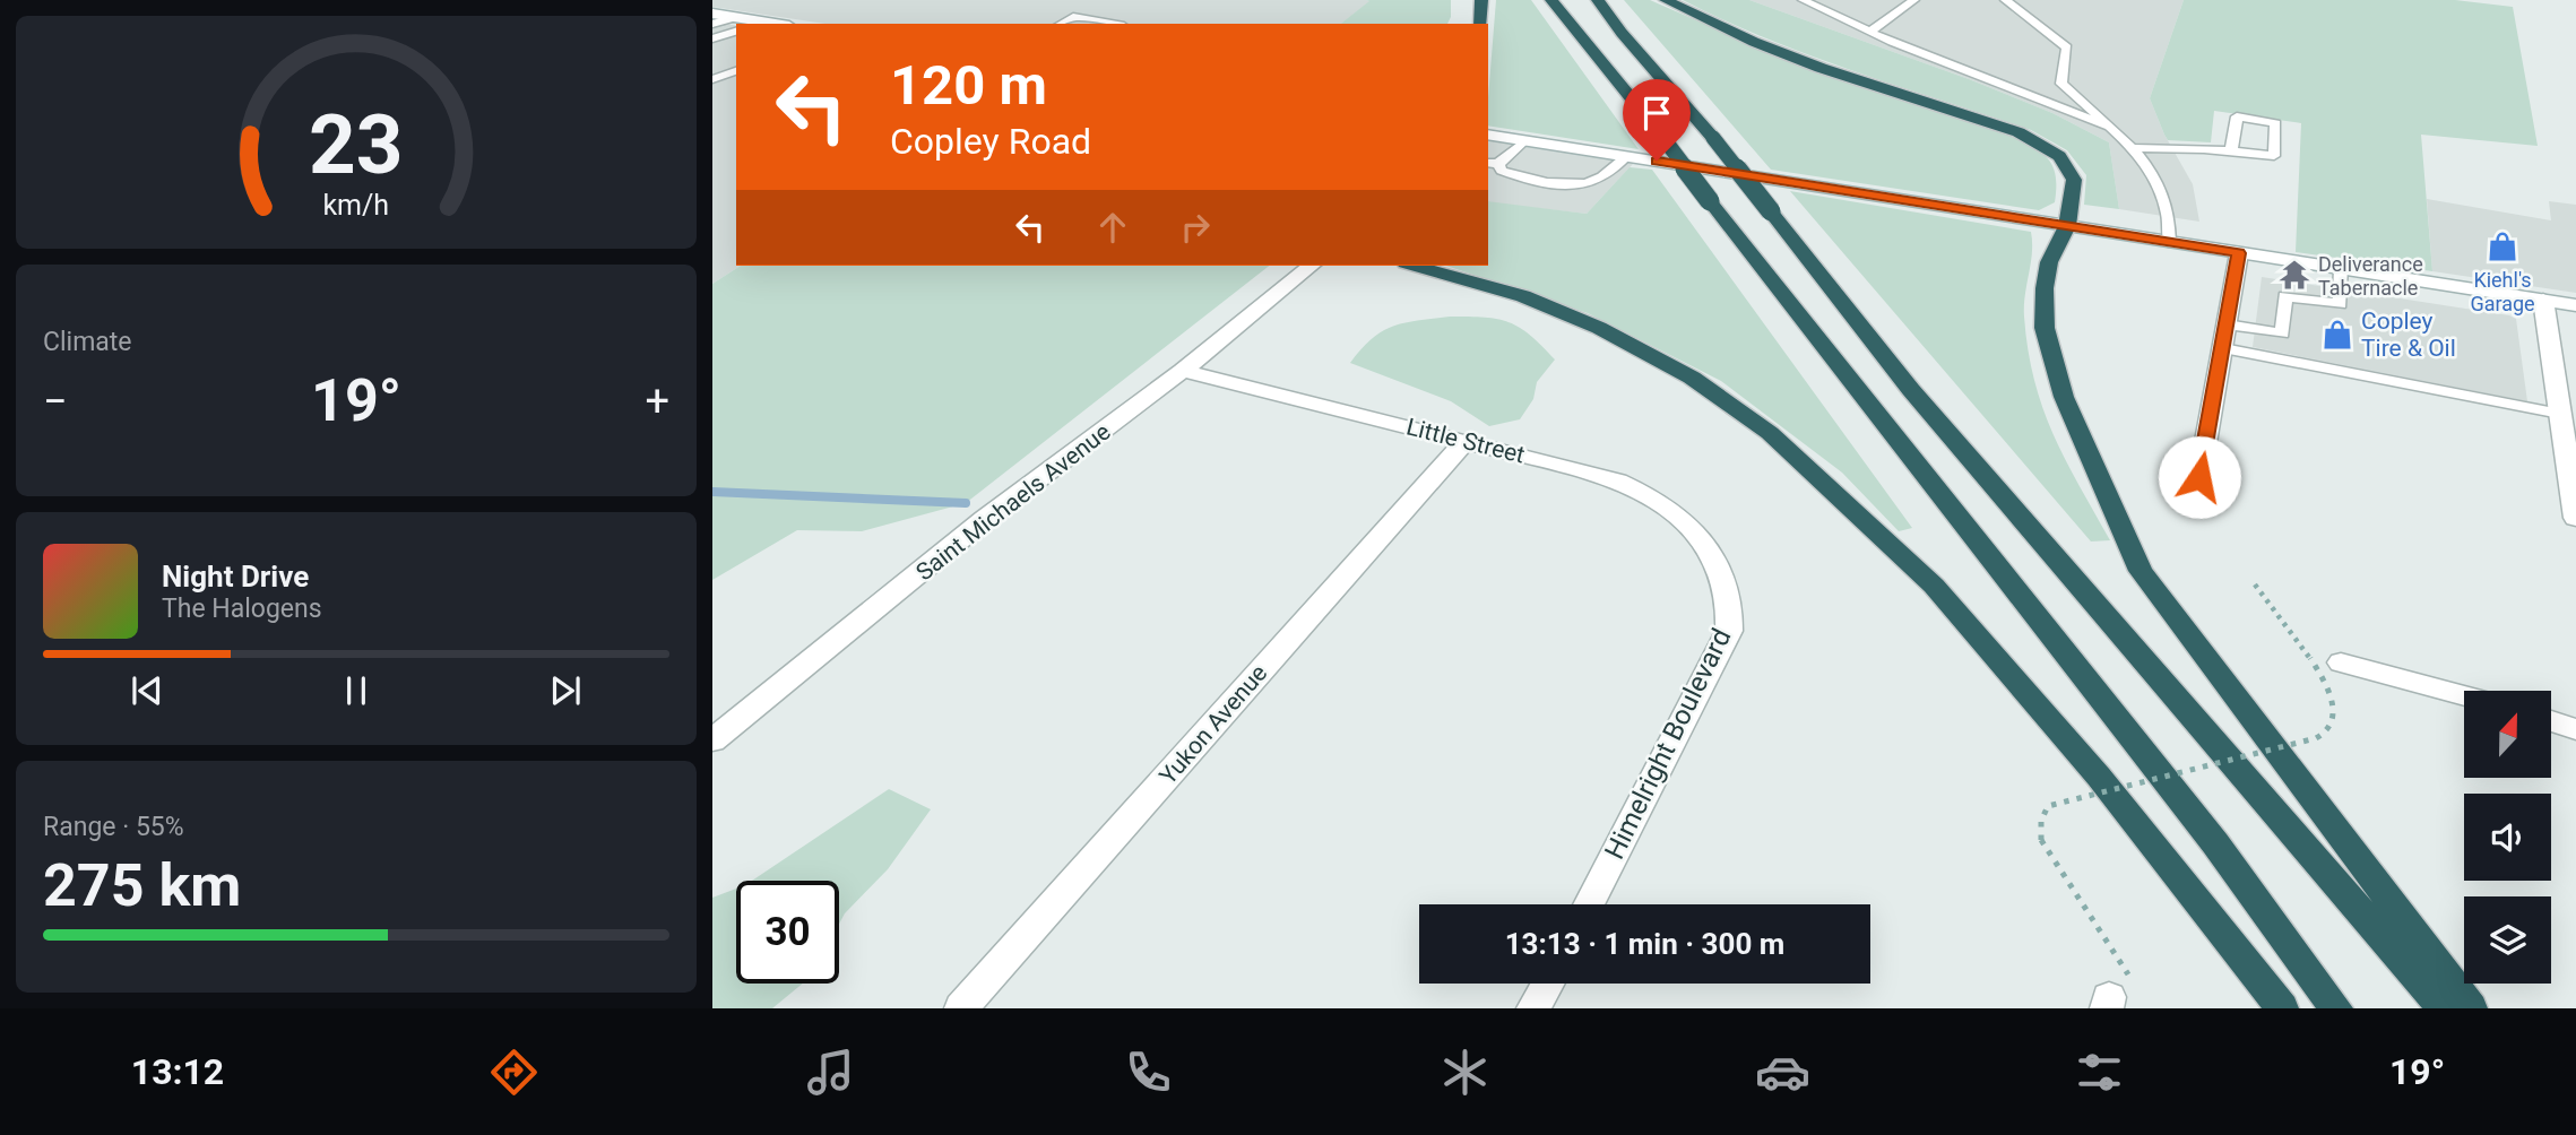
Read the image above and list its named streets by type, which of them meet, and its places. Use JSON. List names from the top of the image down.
{
  "streets": {
    "street": [
      "Little Street",
      "Saint Michaels Avenue",
      "Yukon Avenue",
      "Himelright Boulevard"
    ]
  },
  "crossings": [
    ["Little Street", "Saint Michaels Avenue"],
    ["Little Street", "Yukon Avenue"],
    ["Little Street", "Himelright Boulevard"]
  ],
  "places": {
    "shop": ["Kiehl's Garage", "Copley Tire & Oil"],
    "temple": ["Deliverance Tabernacle"]
  },
  "north": "top",
  "page": {
    "turn": ["120 m", "Copley Road"],
    "tile": [
      "Climate",
      ["Range · 55%", "275 km"]
    ],
    "heat": ["−", "19°", "+"],
    "song": ["Night Drive", "The Halogens"],
    "limit": "30",
    "trip": "13:13 · 1 min · 300 m",
    "tabs": ["13:12", "19°"],
    "gauge": ["23", "km/h"]
  }
}
